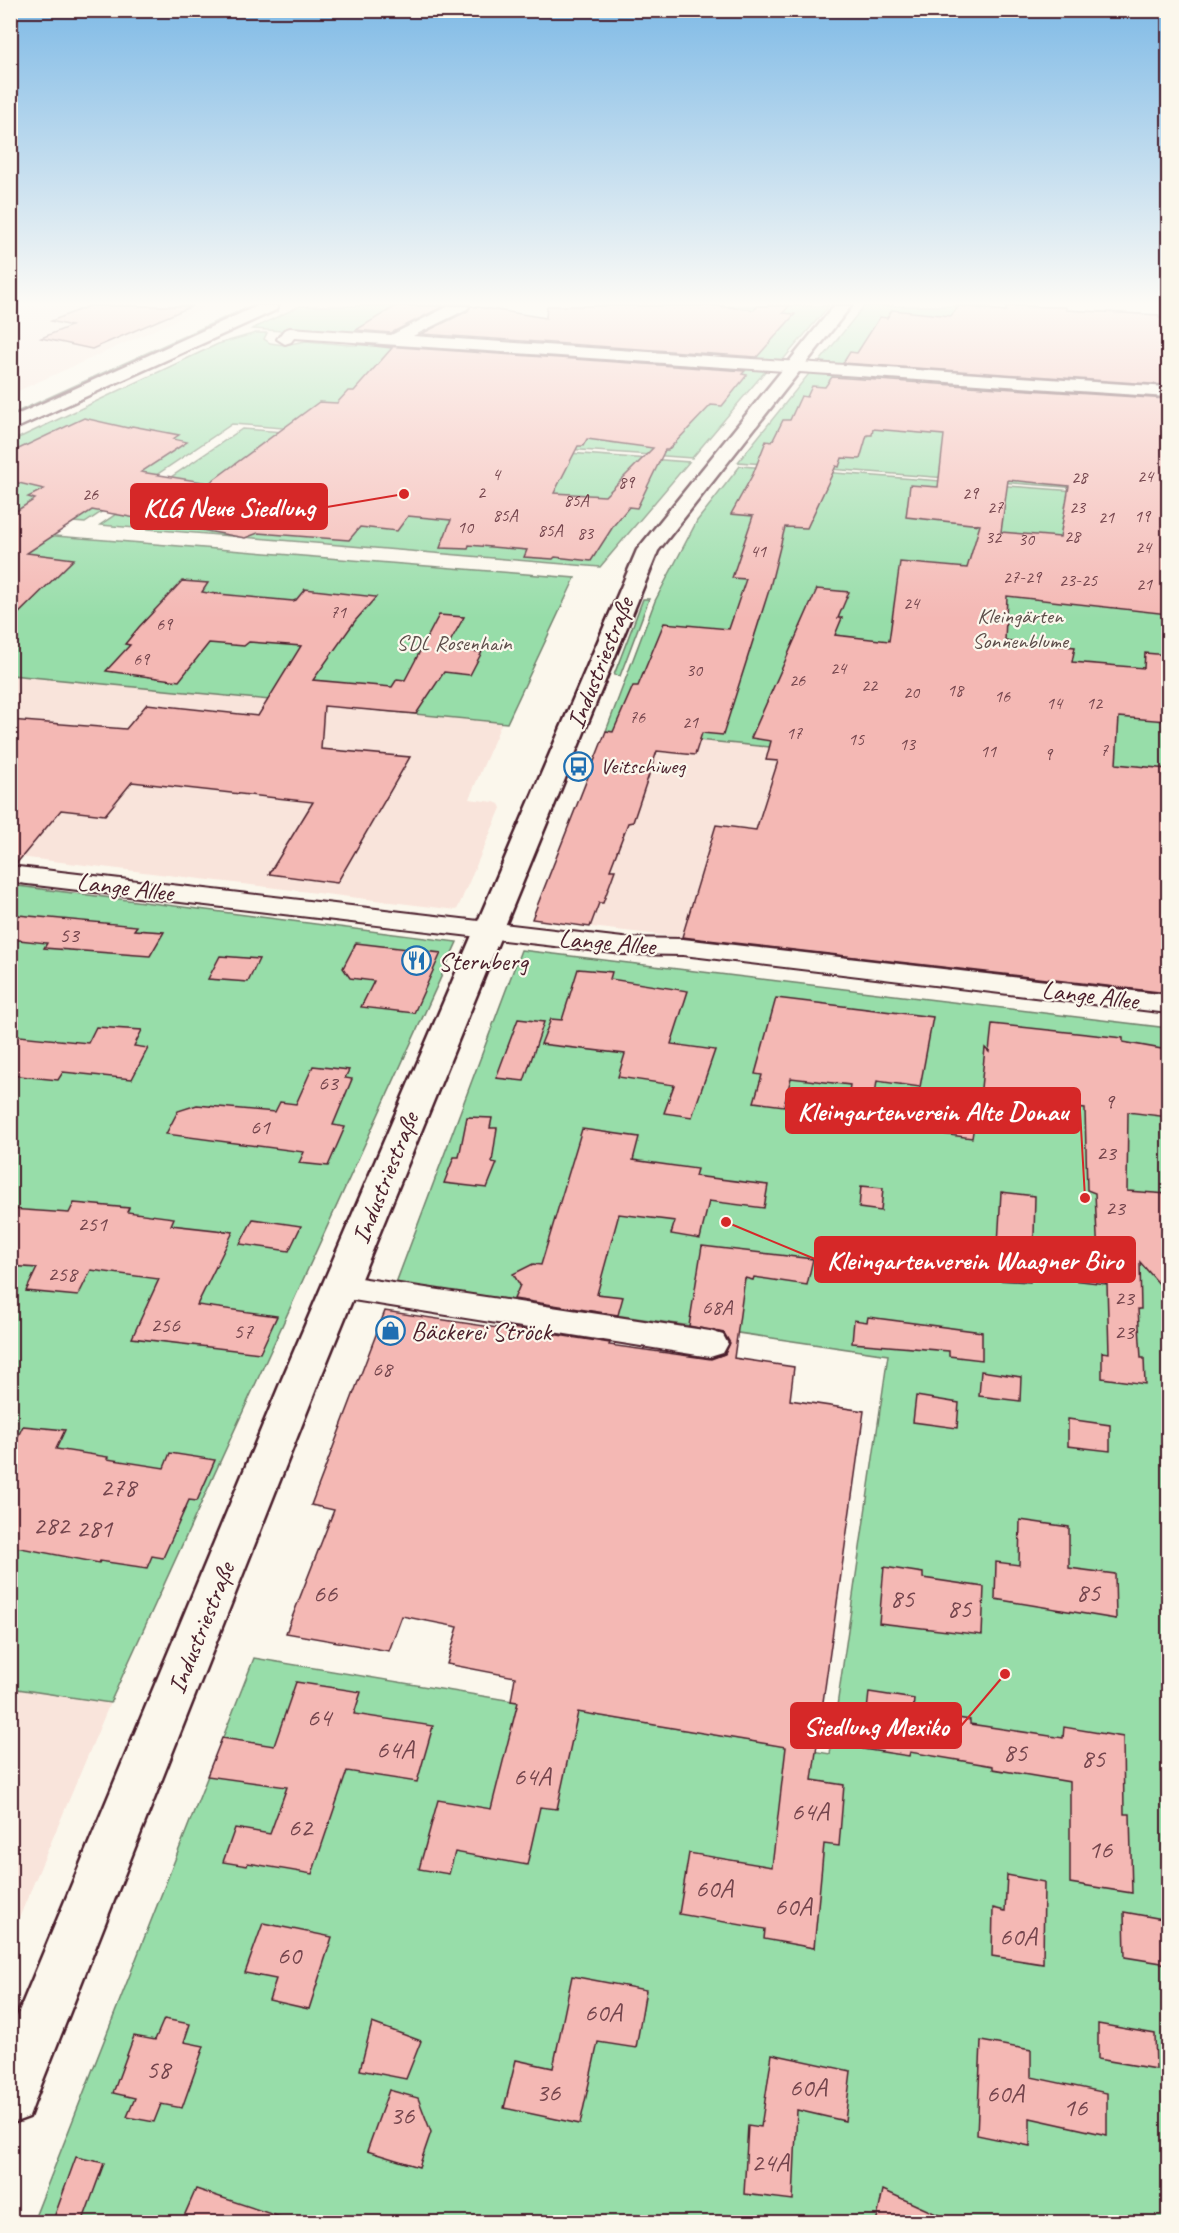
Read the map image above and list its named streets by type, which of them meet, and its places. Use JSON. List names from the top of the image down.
{
  "streets": {
    "street": ["Industriestraße", "Lange Allee"]
  },
  "crossings": [
    ["Industriestraße", "Lange Allee"]
  ],
  "parks": ["Kleingärten Sonnenblume", "SDL Rosenhain"],
  "places": {
    "other": [
      "KLG Neue Siedlung",
      "Kleingartenverein Alte Donau",
      "Kleingartenverein Waagner Biro",
      "Siedlung Mexiko"
    ],
    "bus stop": ["Veitschiweg"],
    "restaurant": ["Sternberg"],
    "shop": ["Bäckerei Ströck"]
  },
  "house_numbers": [
    "4",
    "24",
    "28",
    "89",
    "2",
    "29",
    "26",
    "85A",
    "27",
    "23",
    "85A",
    "19",
    "21",
    "10",
    "85A",
    "83",
    "28",
    "32",
    "30",
    "24",
    "41",
    "27-29",
    "23-25",
    "21",
    "24",
    "71",
    "69",
    "69",
    "24",
    "30",
    "26",
    "22",
    "18",
    "20",
    "16",
    "14",
    "12",
    "76",
    "21",
    "17",
    "15",
    "13",
    "7",
    "11",
    "9",
    "53",
    "63",
    "9",
    "61",
    "23",
    "23",
    "251",
    "258",
    "23",
    "68A",
    "256",
    "57",
    "23",
    "68",
    "278",
    "282",
    "281",
    "85",
    "66",
    "85",
    "85",
    "64",
    "64A",
    "85",
    "85",
    "64A",
    "64A",
    "62",
    "16",
    "60A",
    "60A",
    "60A",
    "60",
    "60A",
    "58",
    "60A",
    "36",
    "60A",
    "16",
    "36",
    "24A"
  ]
}
